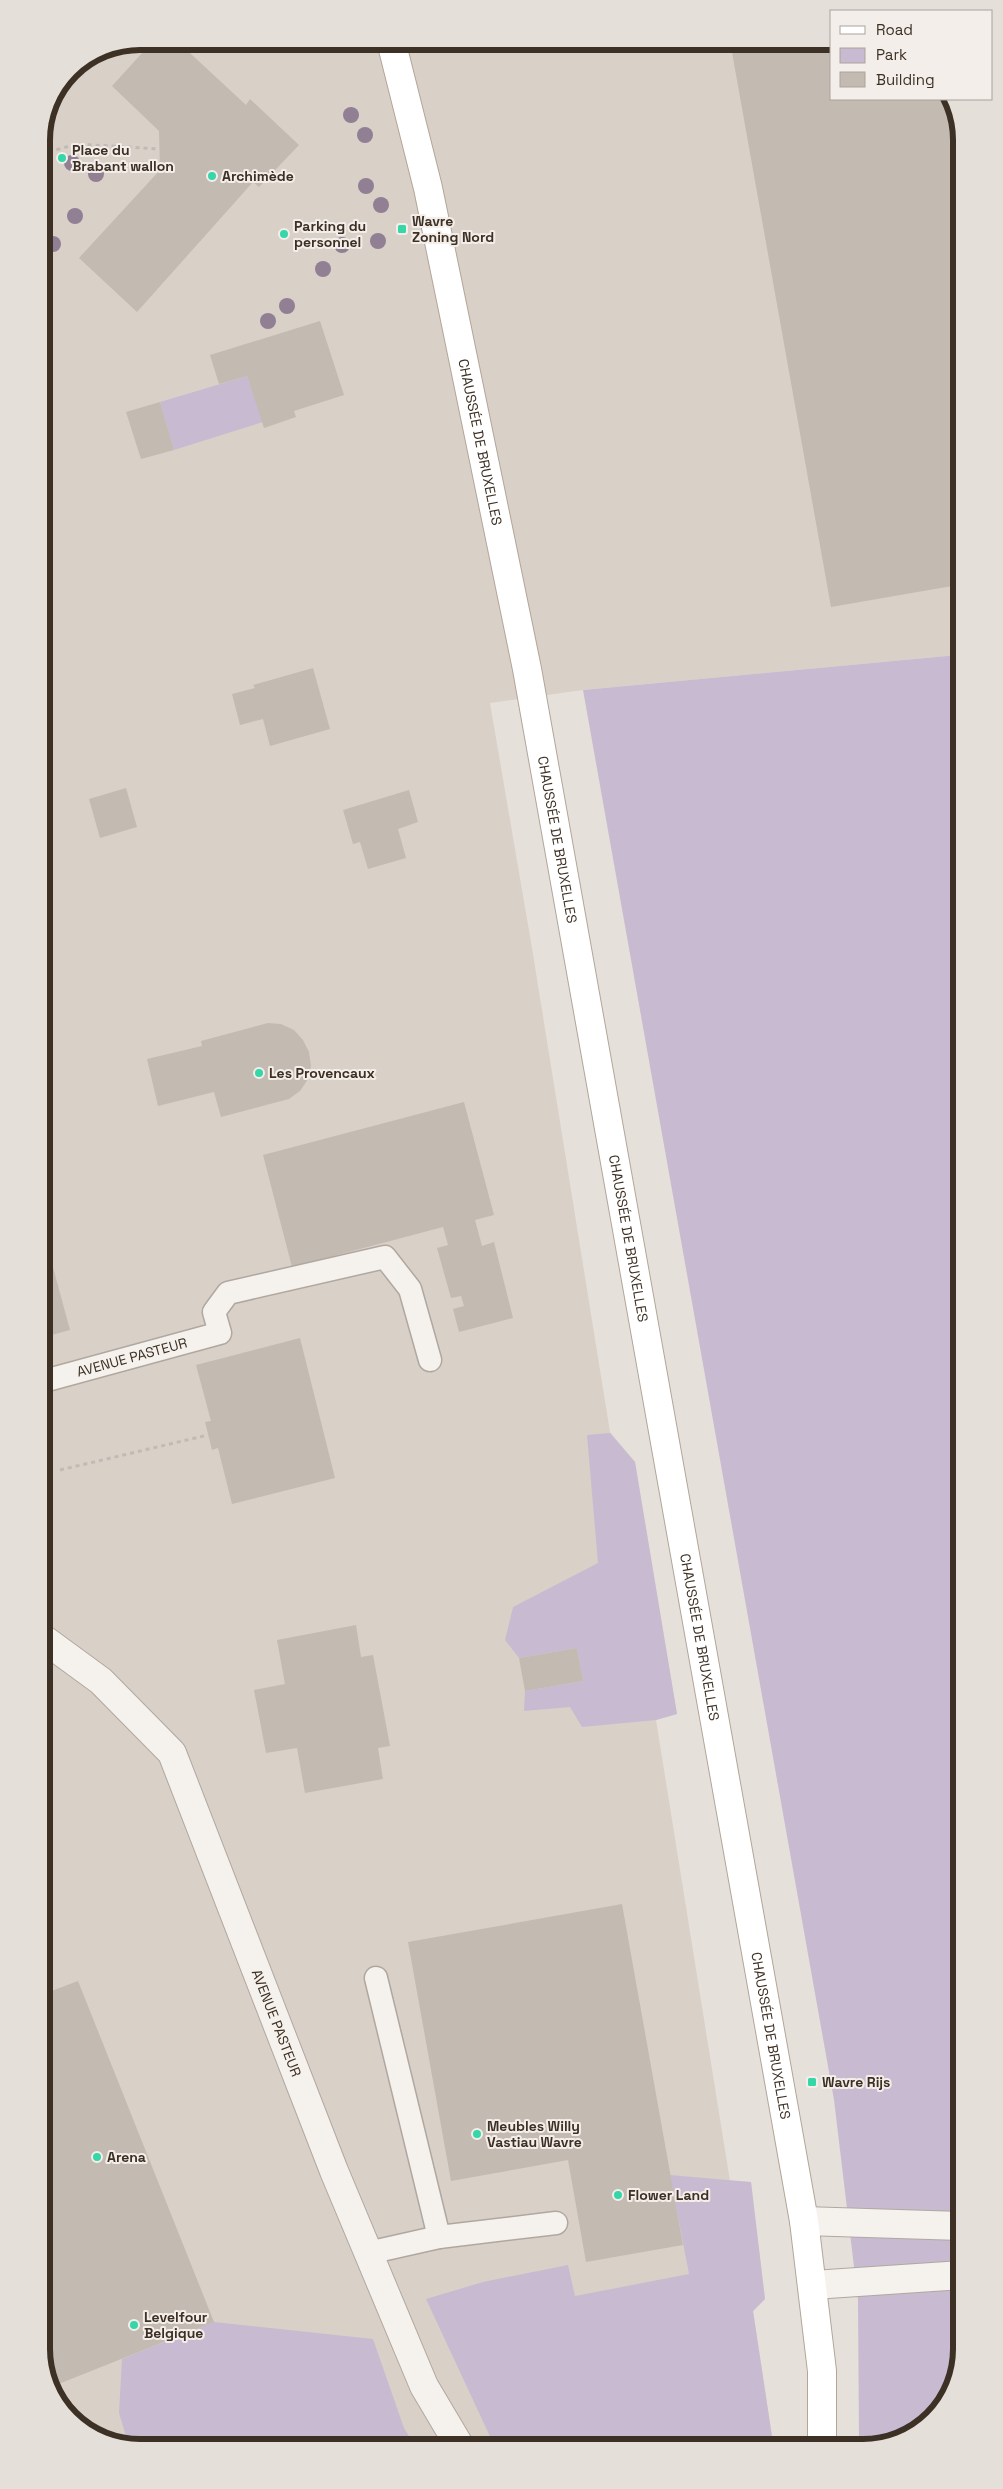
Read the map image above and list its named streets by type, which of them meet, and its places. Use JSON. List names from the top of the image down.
{
  "streets": {
    "main road": ["CHAUSSÉE DE BRUXELLES"],
    "street": ["AVENUE PASTEUR"]
  },
  "places": {
    "other": [
      "Place du Brabant wallon",
      "Archimède",
      "Parking du personnel",
      "Les Provencaux",
      "Meubles Willy Vastiau Wavre",
      "Arena",
      "Flower Land",
      "Levelfour Belgique"
    ],
    "transit": ["Wavre Zoning Nord", "Wavre Rijs"]
  },
  "legend": ["Road", "Park", "Building"]
}
